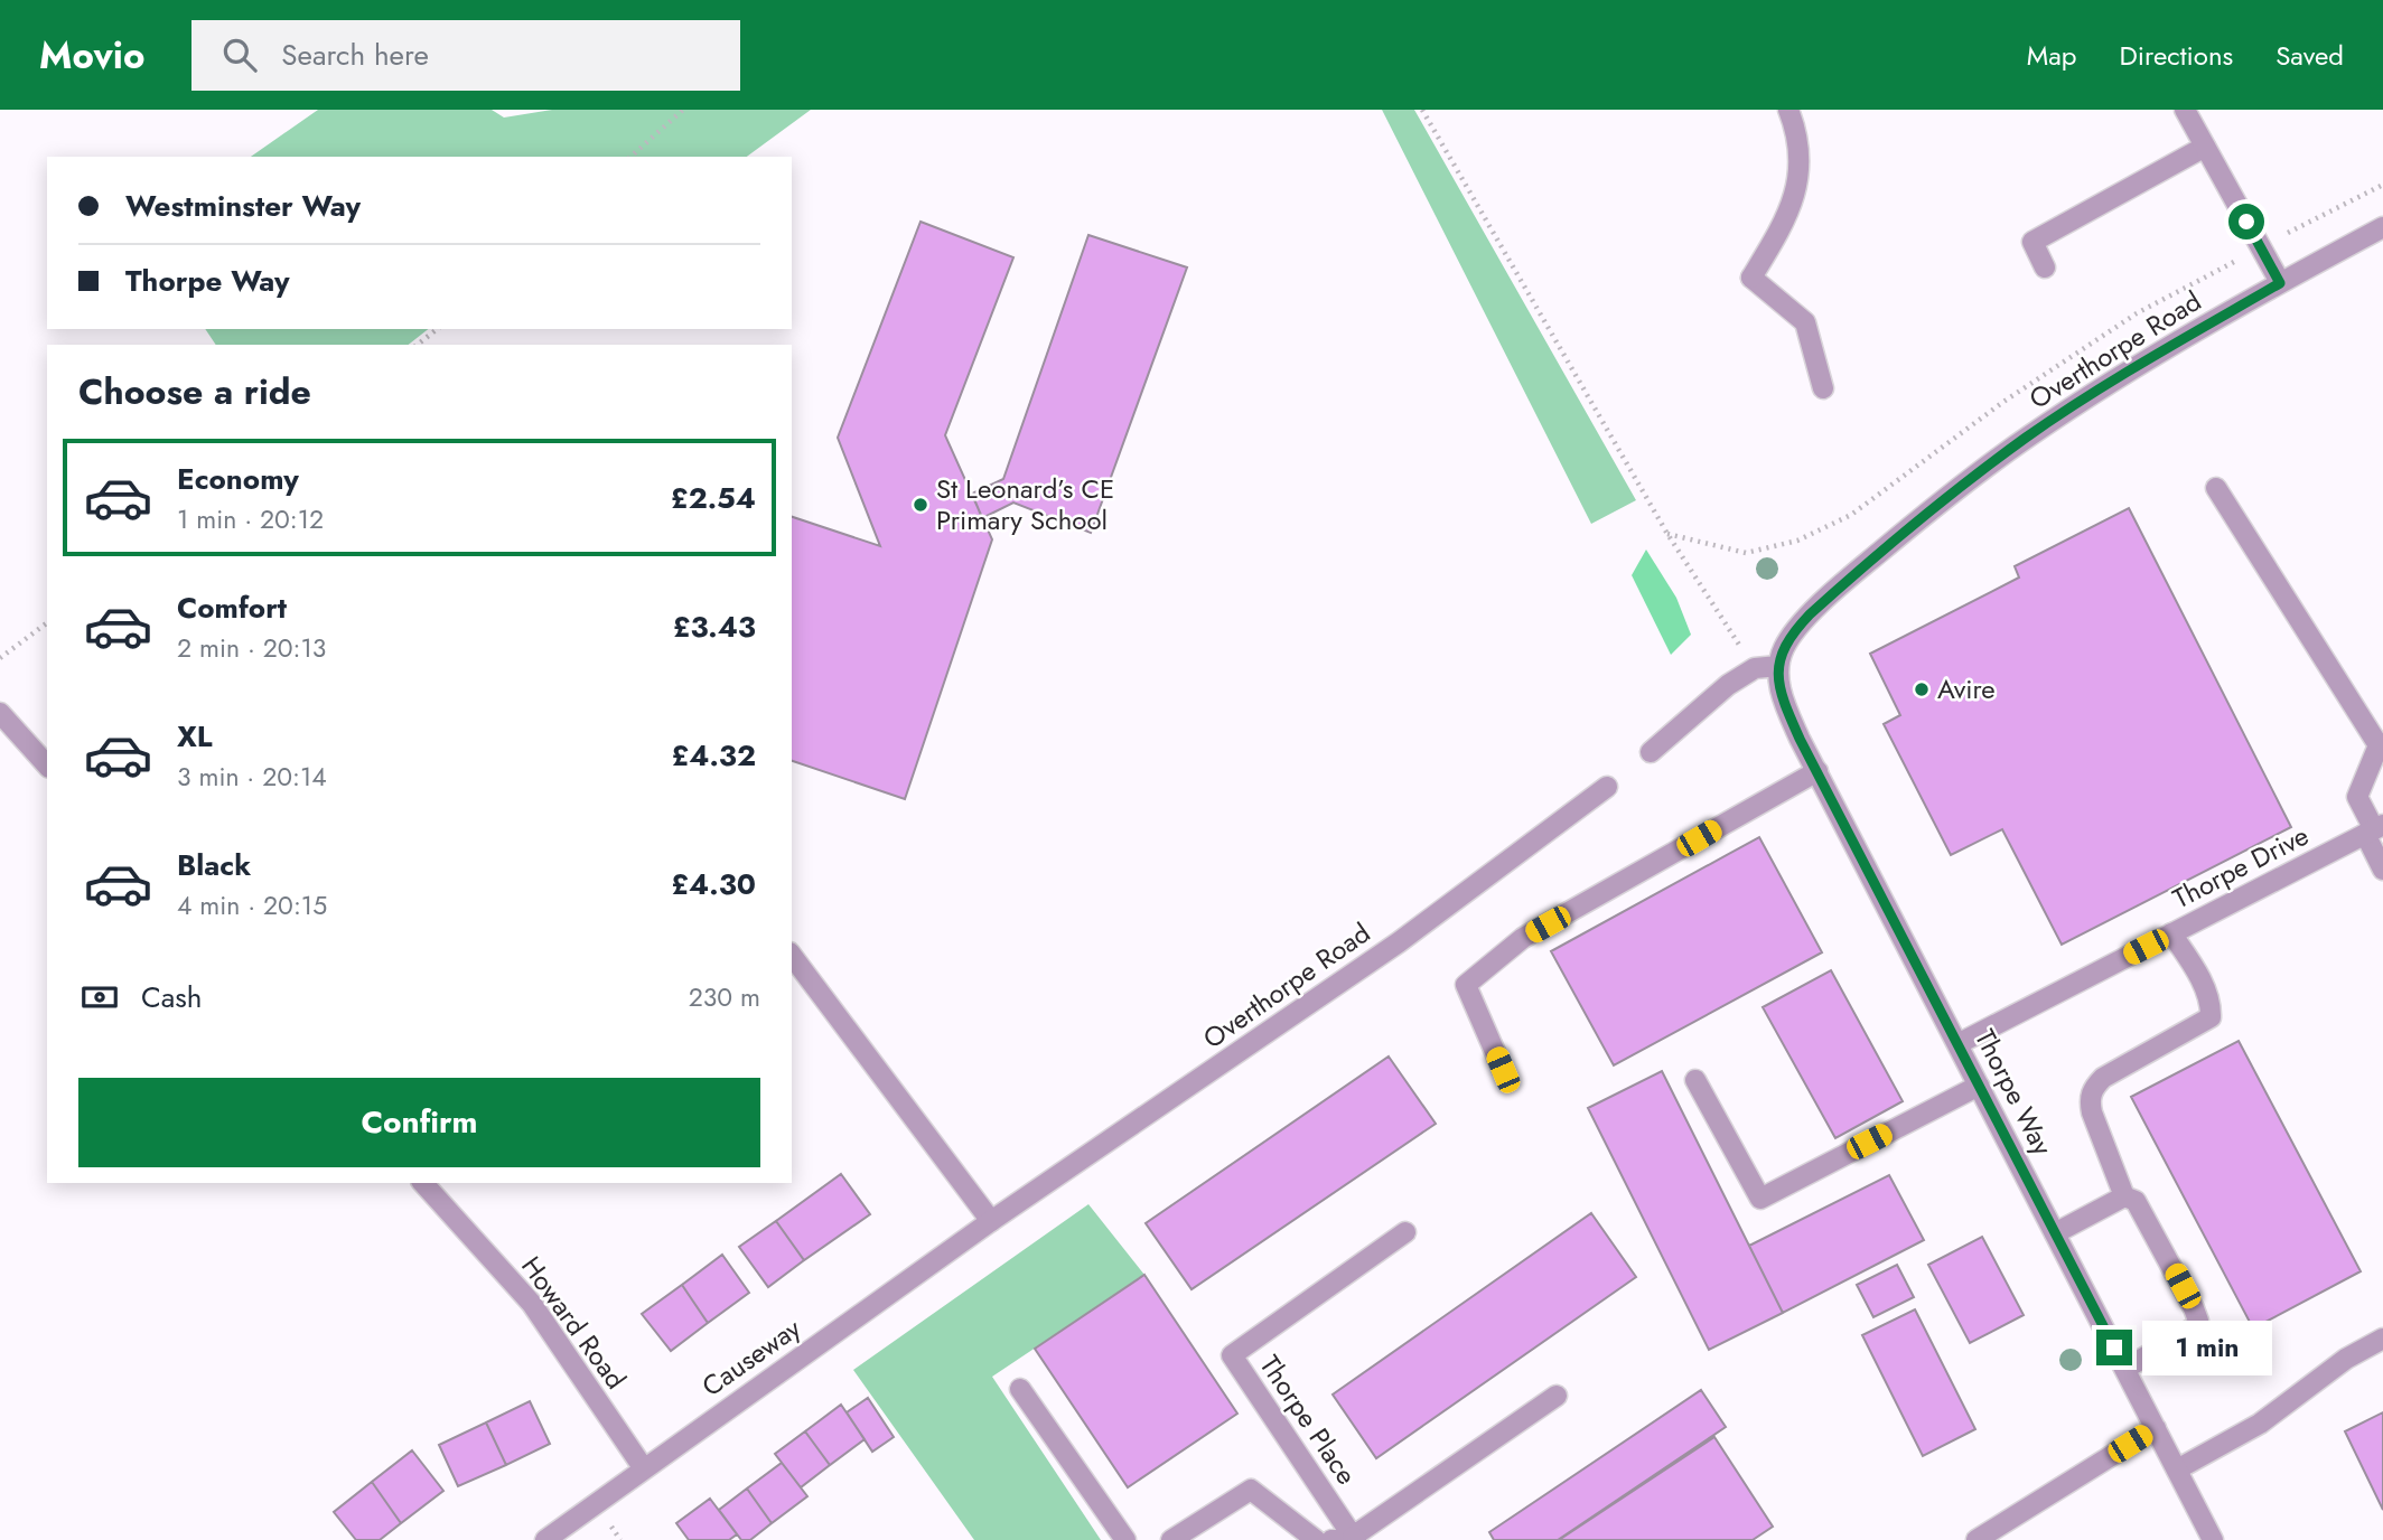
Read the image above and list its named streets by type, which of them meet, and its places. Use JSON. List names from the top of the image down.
{
  "streets": {
    "street": [
      "Overthorpe Road",
      "Thorpe Drive",
      "Thorpe Way",
      "Howard Road",
      "Causeway",
      "Thorpe Place"
    ]
  },
  "crossings": [
    ["Overthorpe Road", "Thorpe Way"],
    ["Overthorpe Road", "Causeway"],
    ["Thorpe Drive", "Thorpe Way"],
    ["Howard Road", "Causeway"]
  ],
  "places": ["St Leonard’s CE Primary School", "Avire"],
  "page": {
    "header": "Movio",
    "search": "Search here",
    "nav": ["Map", "Directions", "Saved"],
    "banner": ["Westminster Way", "Thorpe Way"],
    "heading": "Choose a ride",
    "list": [
      {
        "name": "Economy",
        "note": "1 min · 20:12",
        "value": "£2.54"
      },
      {
        "name": "Comfort",
        "note": "2 min · 20:13",
        "value": "£3.43"
      },
      {
        "name": "XL",
        "note": "3 min · 20:14",
        "value": "£4.32"
      },
      {
        "name": "Black",
        "note": "4 min · 20:15",
        "value": "£4.30"
      }
    ],
    "pay": ["Cash", "230 m"],
    "buttons": "Confirm",
    "bubble": "1 min"
  }
}
